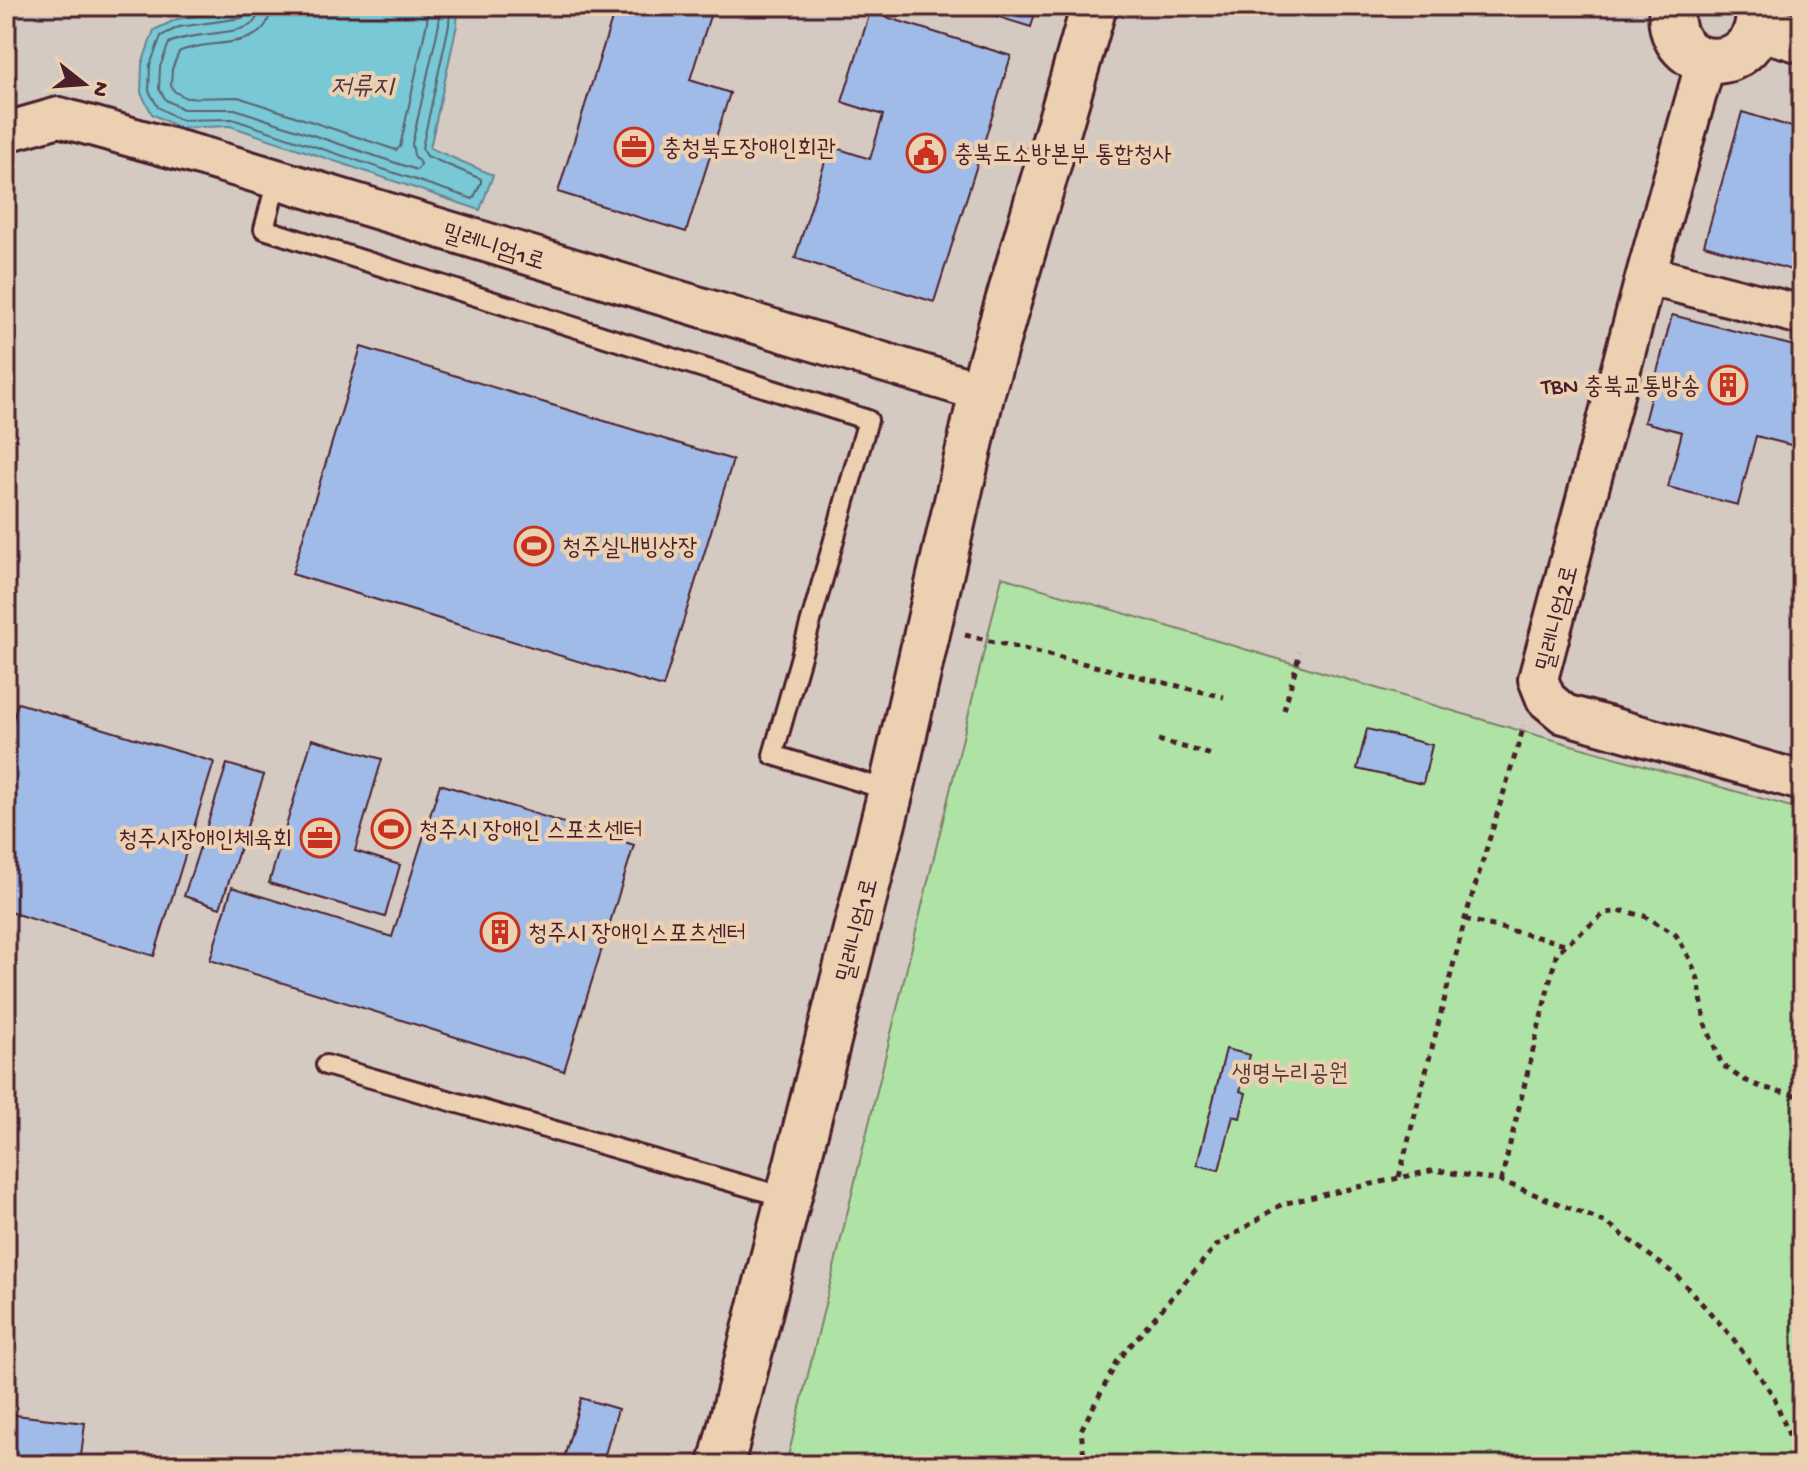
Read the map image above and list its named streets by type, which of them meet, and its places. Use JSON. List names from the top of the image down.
{
  "streets": {
    "street": ["밀레니엄1로", "밀레니엄2로"]
  },
  "water": ["저류지"],
  "parks": ["생명누리공원"],
  "places": {
    "office": ["충청북도장애인회관", "청주시장애인체육회"],
    "public building": ["충북도소방본부 통합청사"],
    "building": ["TBN 충북교통방송", "청주시 장애인스포츠센터"],
    "sports": ["청주실내빙상장", "청주시 장애인 스포츠센터"]
  },
  "north": "right"
}
